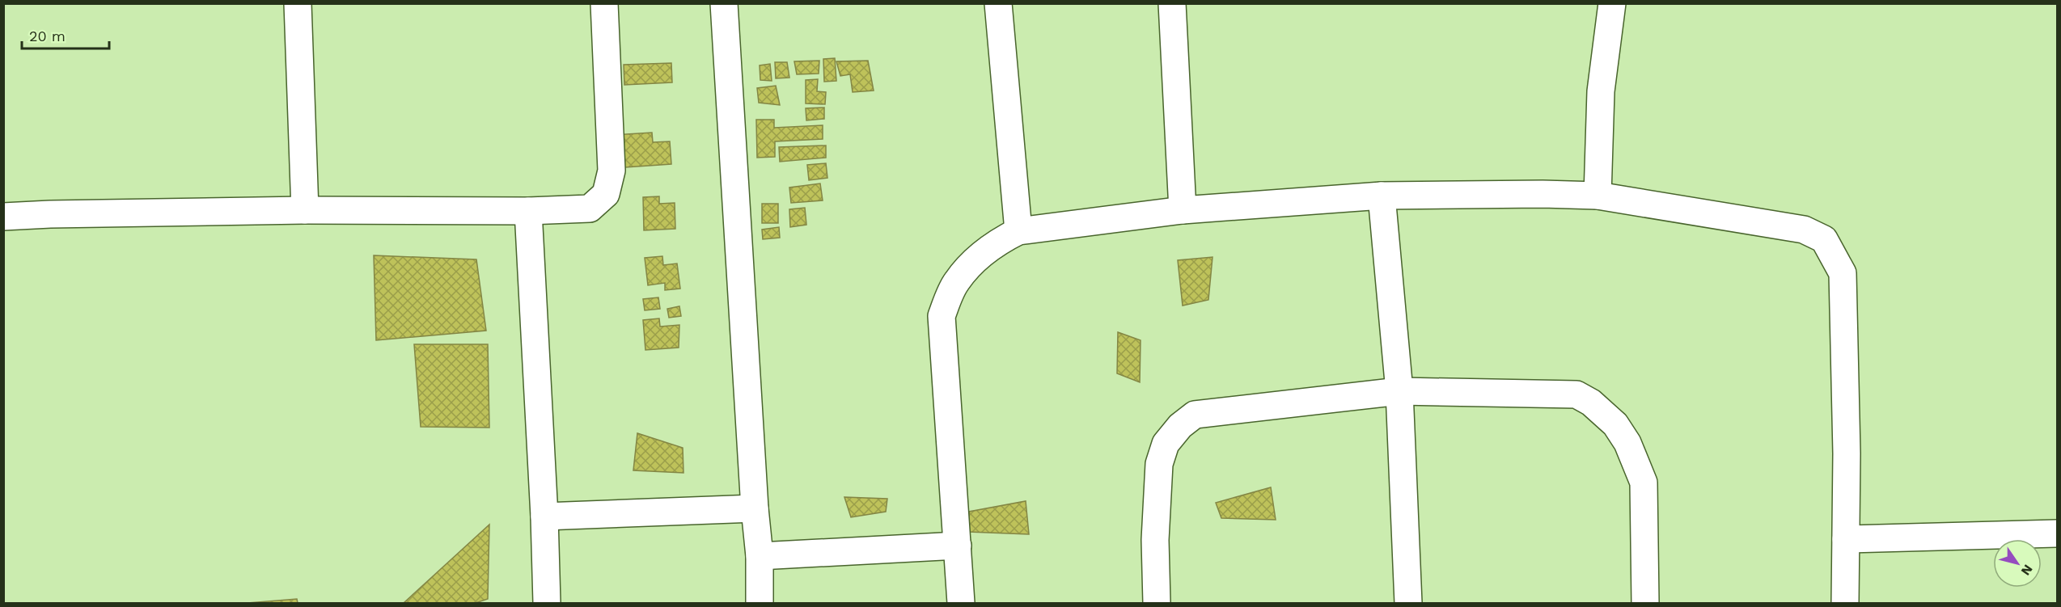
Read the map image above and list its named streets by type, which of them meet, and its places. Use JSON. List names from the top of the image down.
{
  "scale_bar": "20 m",
  "north": "bottom right"
}
